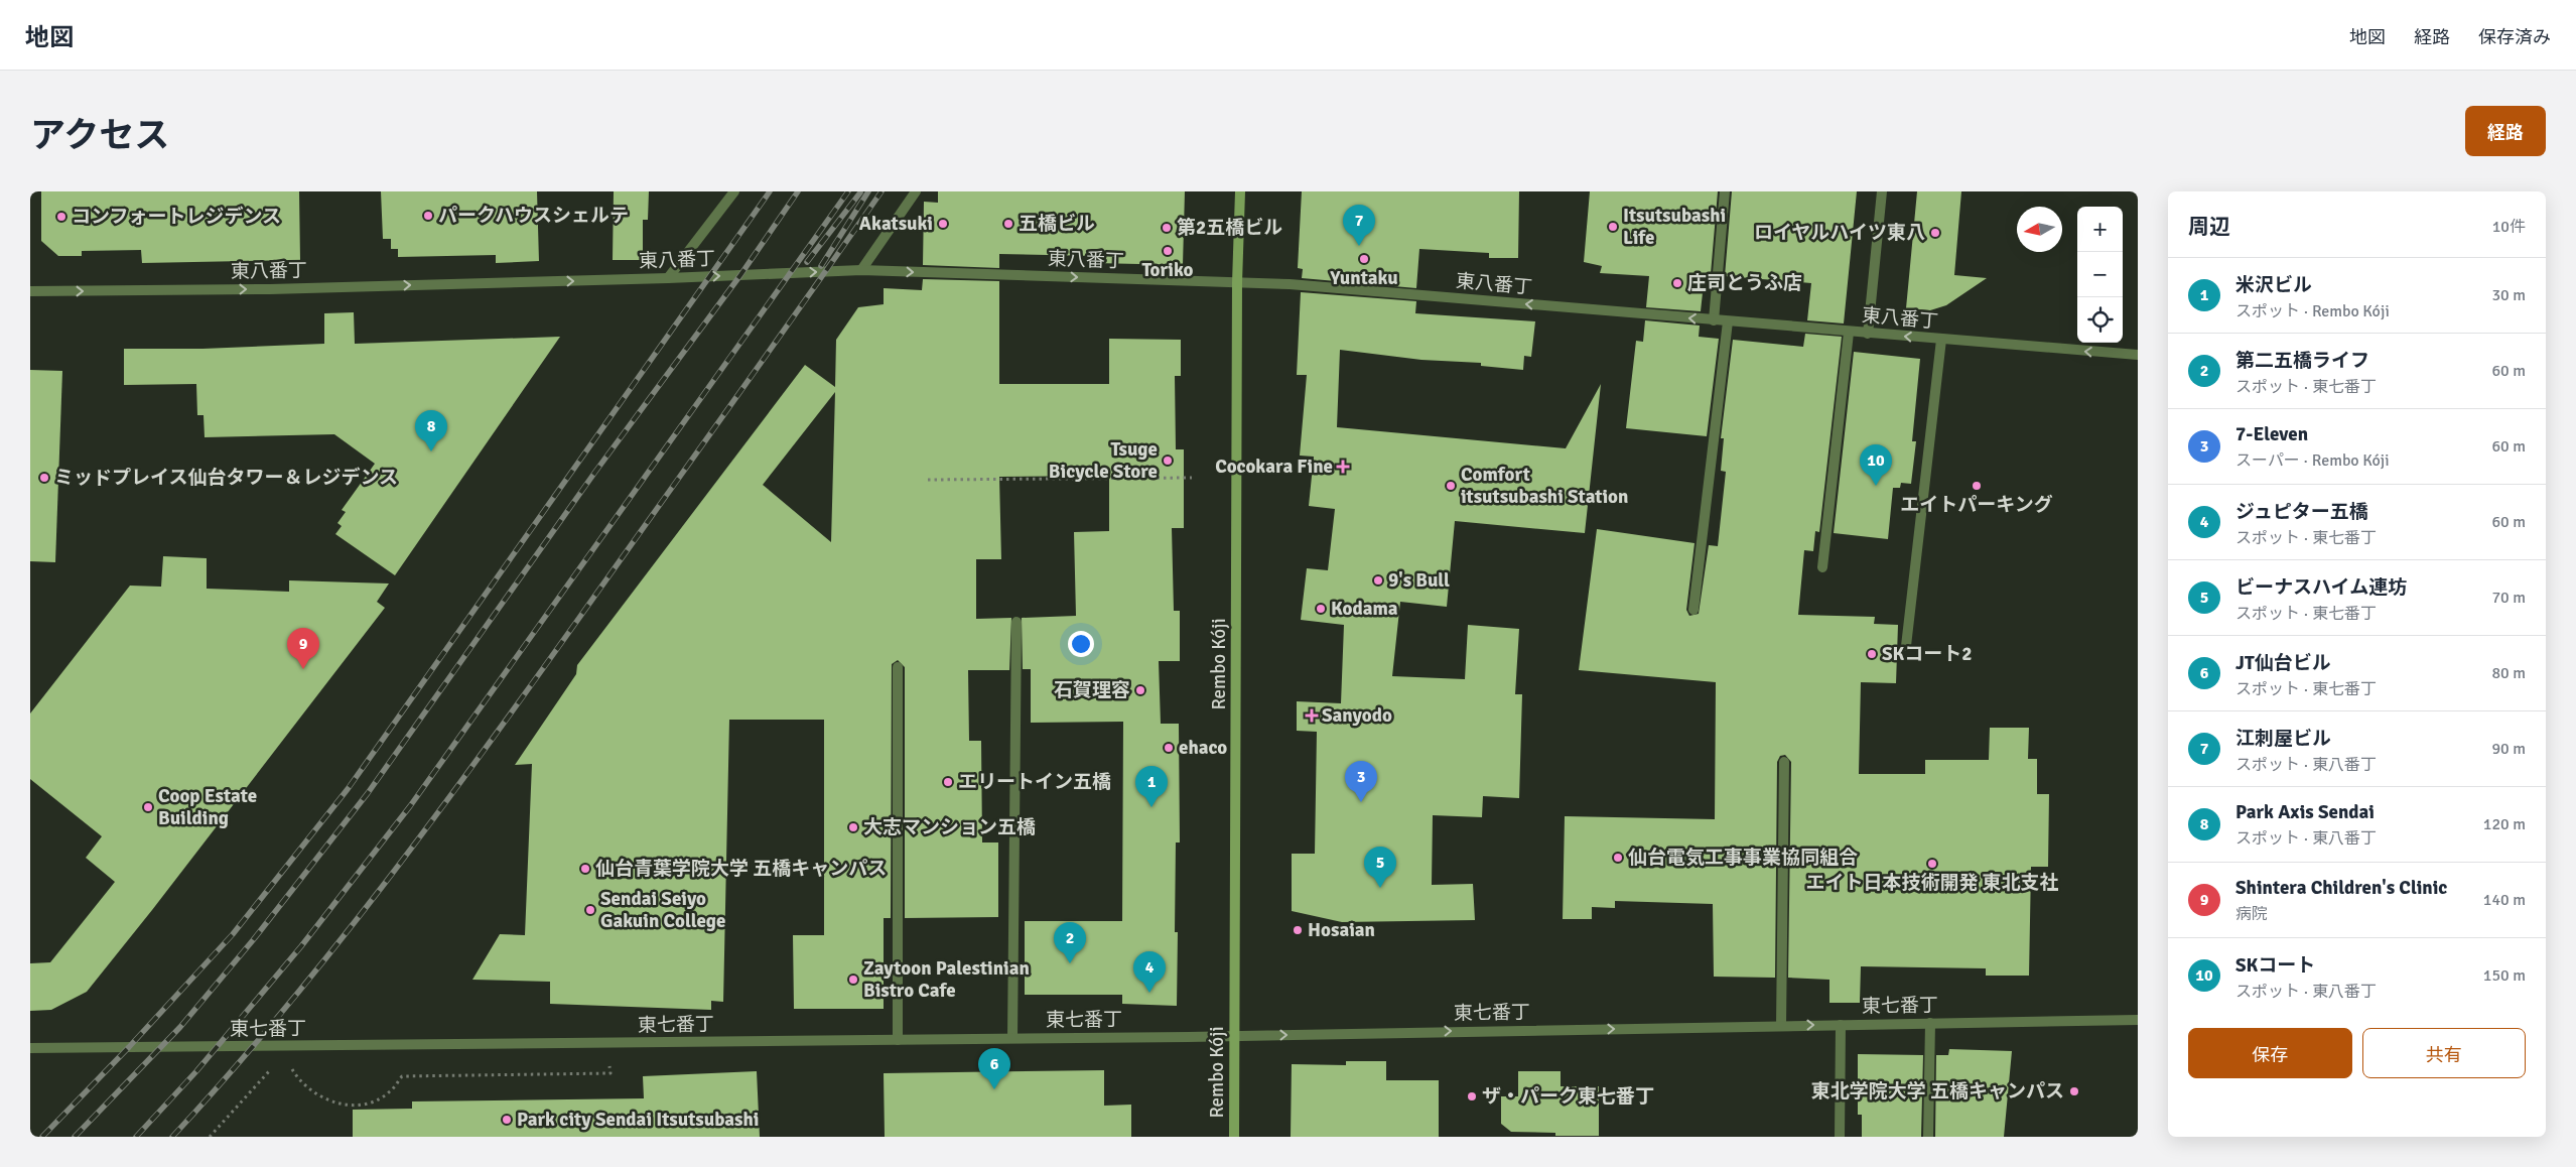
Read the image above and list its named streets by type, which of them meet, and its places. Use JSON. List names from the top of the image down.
{
  "streets": {
    "street": ["東八番丁", "Rembo Kóji", "東七番丁"]
  },
  "crossings": [
    ["東八番丁", "Rembo Kóji"],
    ["Rembo Kóji", "東七番丁"]
  ],
  "places": {
    "other": [
      "パークハウスシェルテ",
      "コンフォートレジデンス",
      "Akatsuki",
      "五橋ビル",
      "Itsutsubashi Life",
      "第2五橋ビル",
      "ロイヤルハイツ東八",
      "Toriko",
      "Yuntaku",
      "庄司とうふ店",
      "Tsuge Bicycle Store",
      "ミッドプレイス仙台タワー＆レジデンス",
      "Comfort itsutsubashi Station",
      "エイトパーキング",
      "9's Bull",
      "Kodama",
      "SKコート2",
      "石賀理容",
      "ehaco",
      "エリートイン五橋",
      "Coop Estate Building",
      "大志マンション五橋",
      "仙台電気工事事業協同組合",
      "エイト日本技術開発 東北支社",
      "仙台青葉学院大学 五橋キャンパス",
      "Sendai Seiyo Gakuin College",
      "Hosaian",
      "Zaytoon Palestinian Bistro Cafe",
      "東北学院大学 五橋キャンパス",
      "ザ・パーク東七番丁",
      "Park city Sendai Itsutsubashi"
    ],
    "health": ["Cocokara Fine", "Sanyodo"]
  },
  "north": "left",
  "page": {
    "header": "地図",
    "nav": ["地図", "経路", "保存済み"],
    "title": "アクセス",
    "buttons": [
      "経路",
      ["保存", "共有"]
    ],
    "heading": ["周辺", "10件"],
    "pins": [
      "7",
      "8",
      "10",
      "9",
      "3",
      "1",
      "5",
      "2",
      "4",
      "6"
    ],
    "map_buttons": ["+", "−"],
    "list": [
      {
        "mark": "1",
        "name": "米沢ビル",
        "note": "スポット · Rembo Kóji",
        "value": "30 m"
      },
      {
        "mark": "2",
        "name": "第二五橋ライフ",
        "note": "スポット · 東七番丁",
        "value": "60 m"
      },
      {
        "mark": "3",
        "name": "7-Eleven",
        "note": "スーパー · Rembo Kóji",
        "value": "60 m"
      },
      {
        "mark": "4",
        "name": "ジュピター五橋",
        "note": "スポット · 東七番丁",
        "value": "60 m"
      },
      {
        "mark": "5",
        "name": "ビーナスハイム連坊",
        "note": "スポット · 東七番丁",
        "value": "70 m"
      },
      {
        "mark": "6",
        "name": "JT仙台ビル",
        "note": "スポット · 東七番丁",
        "value": "80 m"
      },
      {
        "mark": "7",
        "name": "江刺屋ビル",
        "note": "スポット · 東八番丁",
        "value": "90 m"
      },
      {
        "mark": "8",
        "name": "Park Axis Sendai",
        "note": "スポット · 東八番丁",
        "value": "120 m"
      },
      {
        "mark": "9",
        "name": "Shintera Children's Clinic",
        "note": "病院",
        "value": "140 m"
      },
      {
        "mark": "10",
        "name": "SKコート",
        "note": "スポット · 東八番丁",
        "value": "150 m"
      }
    ]
  }
}
